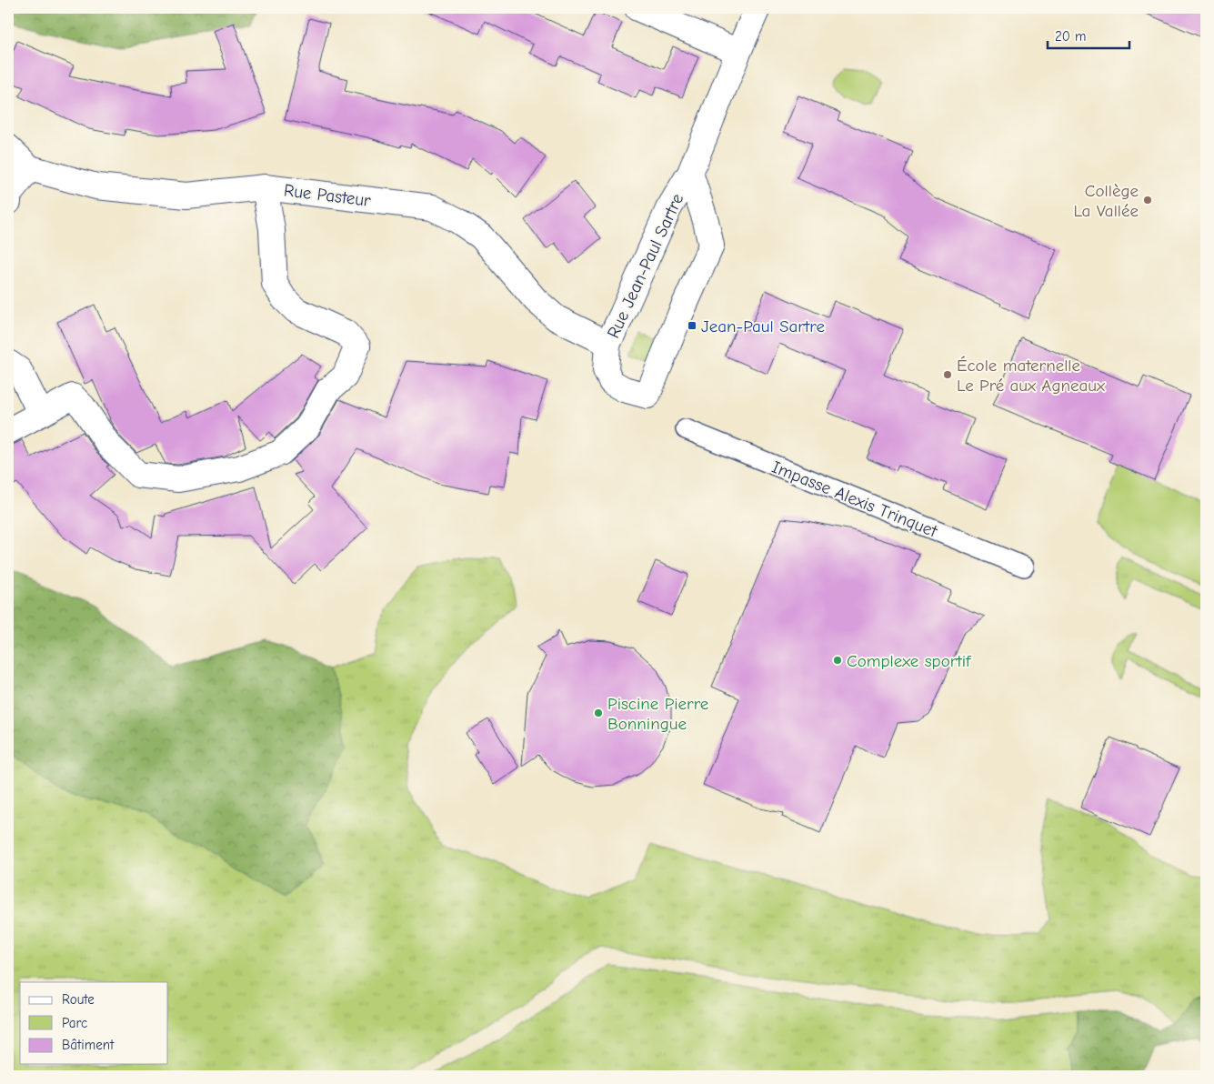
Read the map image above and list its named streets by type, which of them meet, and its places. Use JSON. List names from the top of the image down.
{
  "streets": {
    "street": ["Rue Pasteur", "Rue Jean-Paul Sartre", "Impasse Alexis Trinquet"]
  },
  "crossings": [
    ["Rue Pasteur", "Rue Jean-Paul Sartre"]
  ],
  "places": {
    "other": [
      "Collège La Vallée",
      "École maternelle Le Pré aux Agneaux",
      "Complexe sportif",
      "Piscine Pierre Bonningue"
    ],
    "transit": ["Jean-Paul Sartre"]
  },
  "legend": ["Route", "Parc", "Bâtiment"],
  "scale_bar": "20 m"
}
